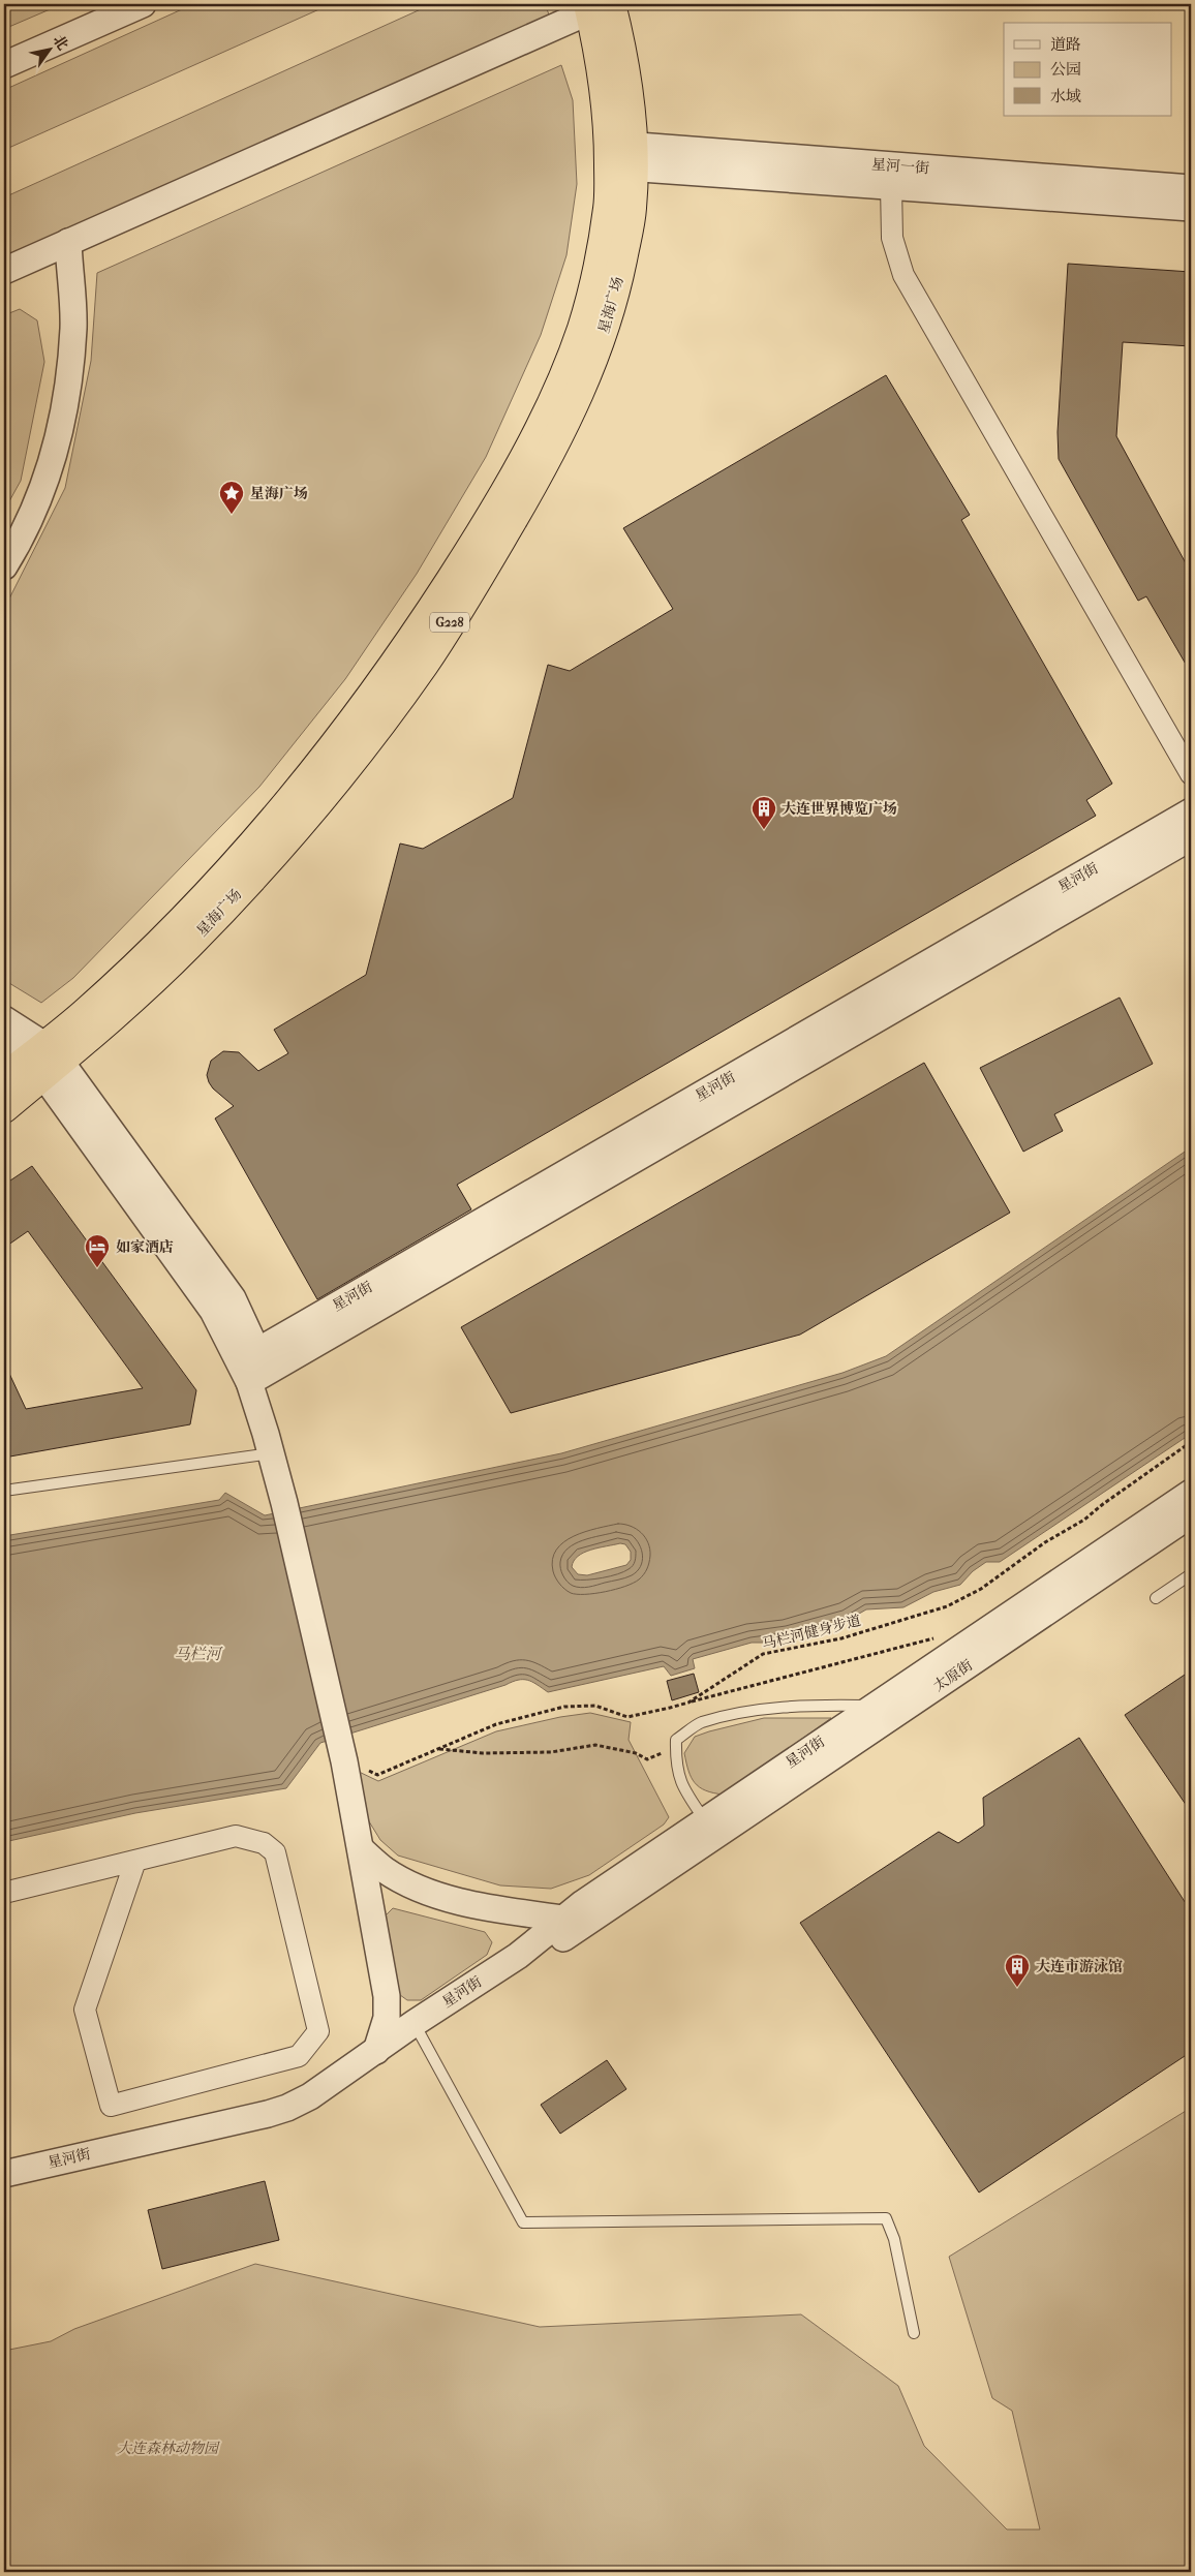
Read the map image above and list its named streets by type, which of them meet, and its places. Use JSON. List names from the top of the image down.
{
  "streets": {
    "highway": ["星海广场", "G228"],
    "street": ["星河一街", "星河街", "太原街"],
    "path": ["马栏河健身步道"]
  },
  "crossings": [
    ["星河一街", "星海广场"],
    ["星河街", "太原街"]
  ],
  "water": ["马栏河"],
  "parks": ["大连森林动物园"],
  "places": {
    "place": ["星海广场"],
    "building": ["大连世界博览广场", "大连市游泳馆"],
    "hotel": ["如家酒店"]
  },
  "legend": ["道路", "公园", "水域"],
  "north": "top right"
}
